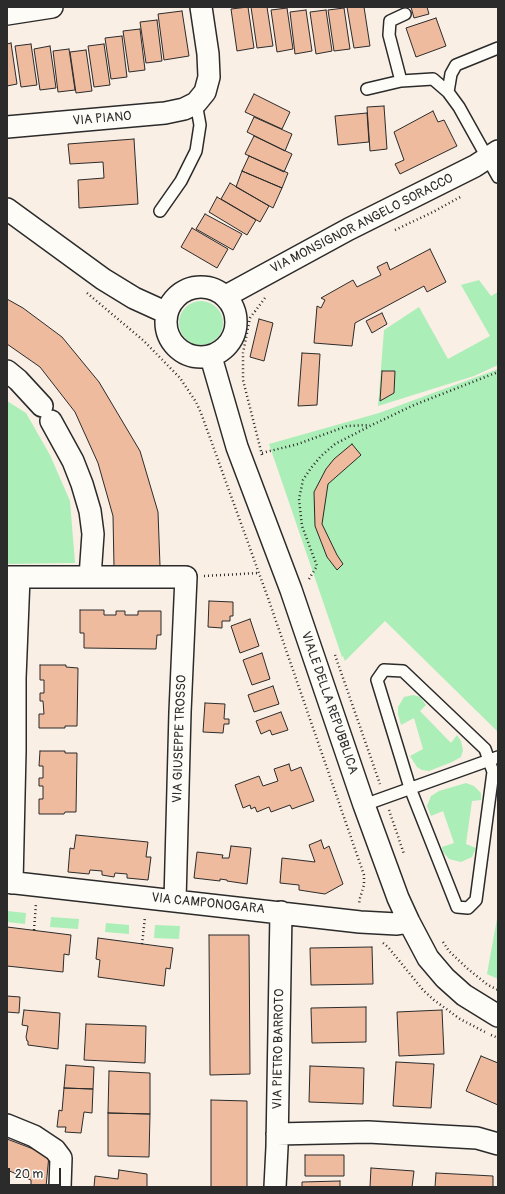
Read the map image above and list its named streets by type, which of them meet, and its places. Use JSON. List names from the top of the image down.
{
  "streets": {
    "street": [
      "VIA PIANO",
      "VIA MONSIGNOR ANGELO SORACCO",
      "VIALE DELLA REPUBBLICA",
      "VIA GIUSEPPE TROSSO",
      "VIA CAMPONOGARA",
      "VIA PIETRO BARROTO"
    ]
  },
  "crossings": [
    ["VIA MONSIGNOR ANGELO SORACCO", "VIALE DELLA REPUBBLICA"],
    ["VIALE DELLA REPUBBLICA", "VIA CAMPONOGARA"],
    ["VIA GIUSEPPE TROSSO", "VIA CAMPONOGARA"],
    ["VIA CAMPONOGARA", "VIA PIETRO BARROTO"]
  ],
  "scale_bar": "20 m"
}
